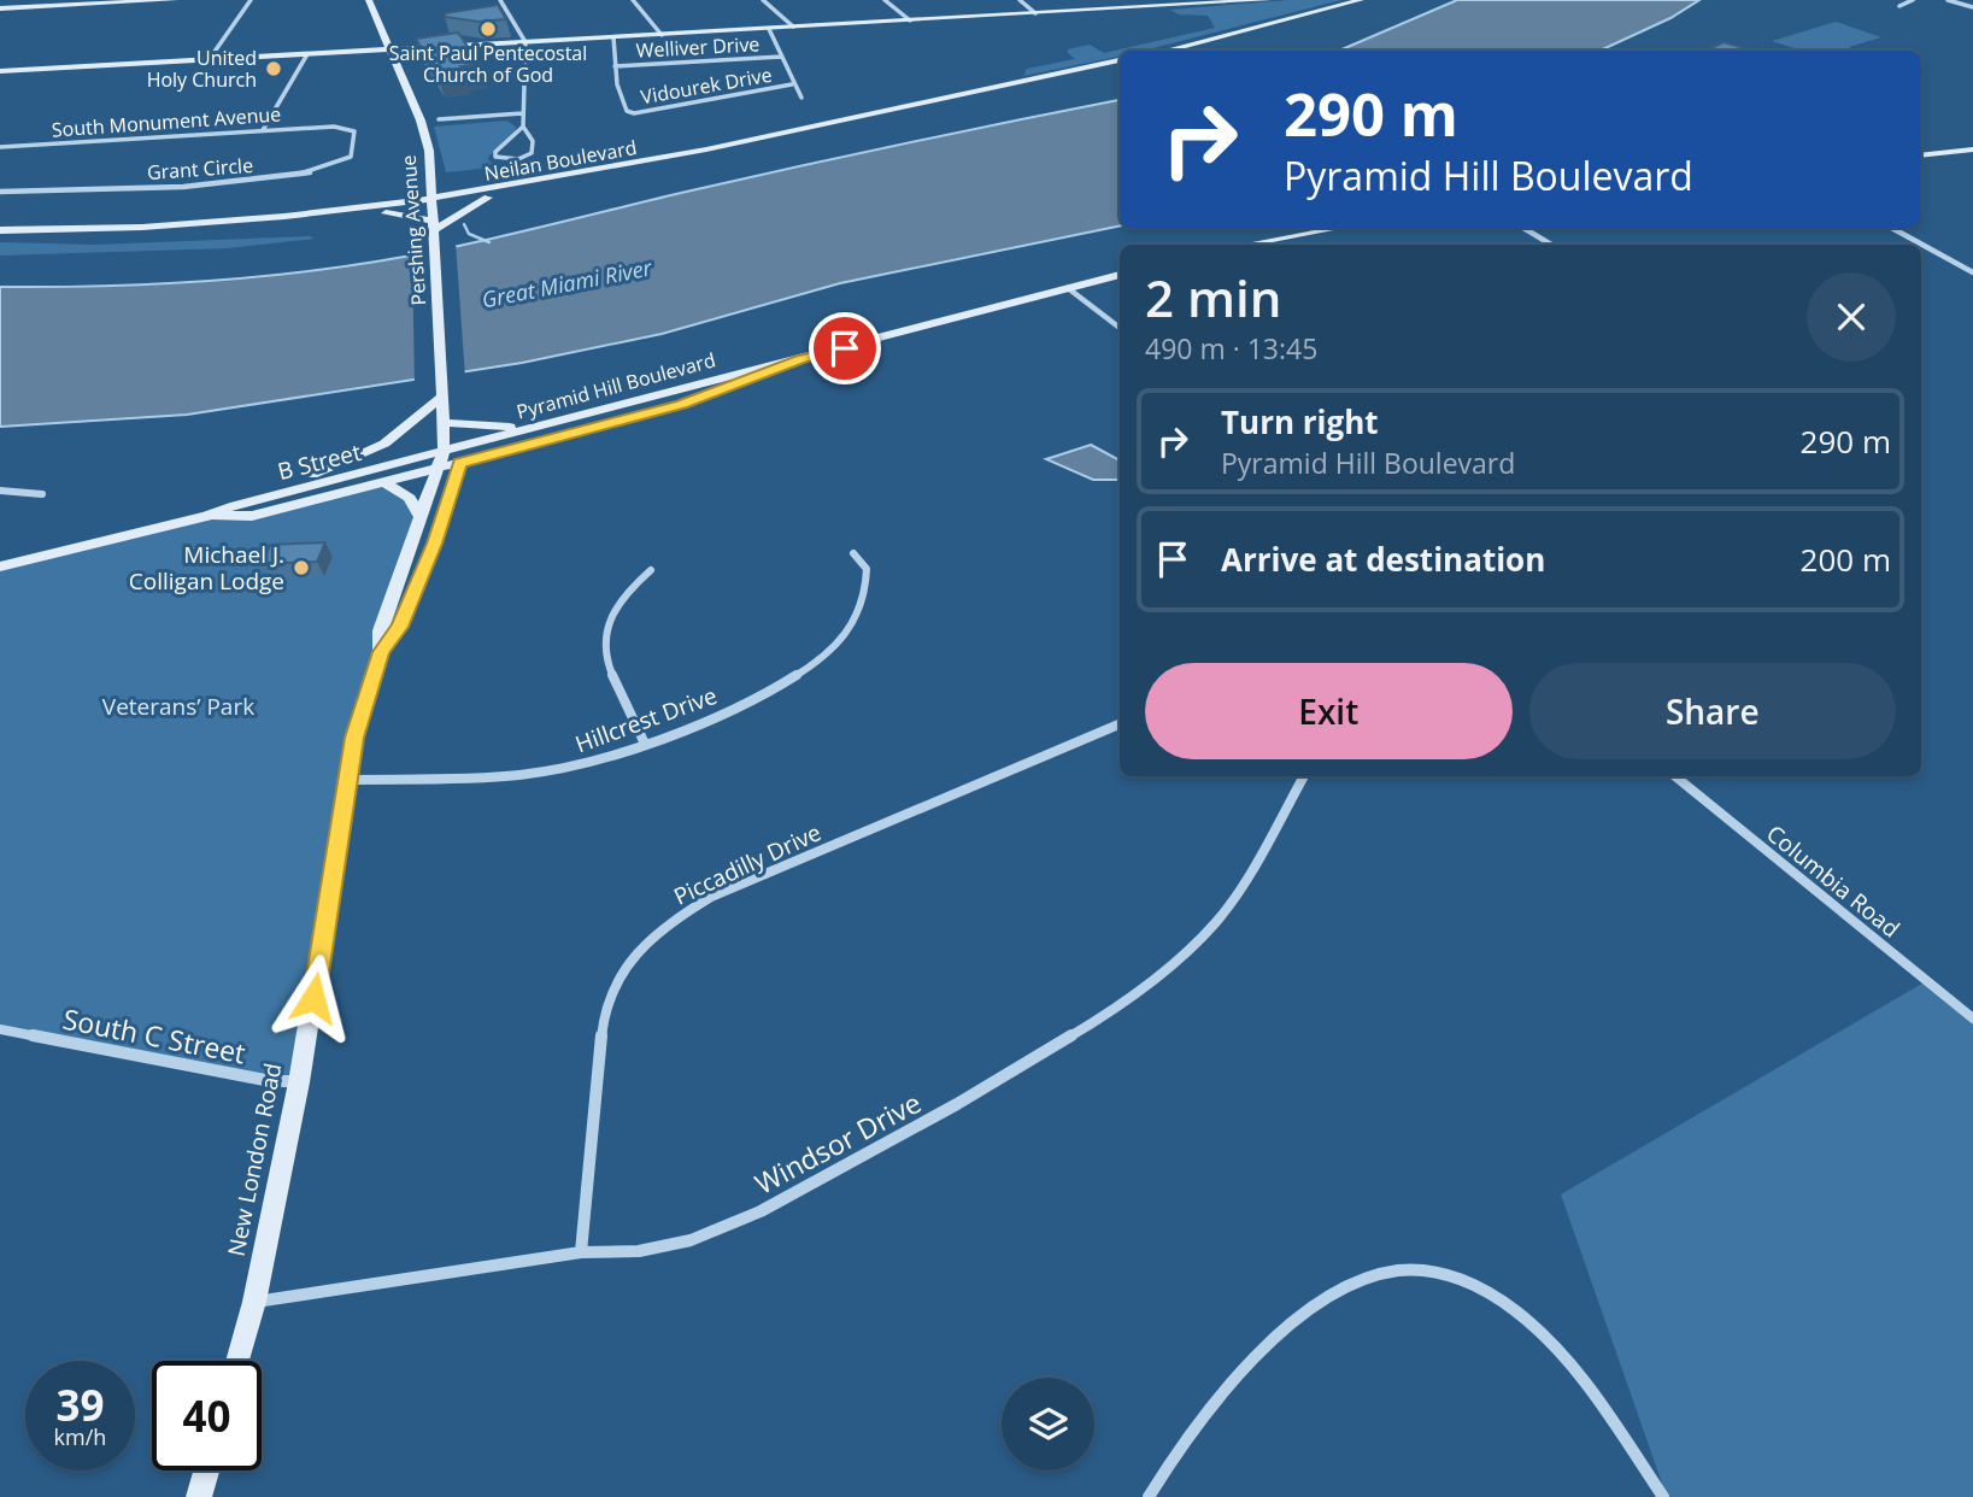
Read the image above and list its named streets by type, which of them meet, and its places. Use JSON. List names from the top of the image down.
{
  "streets": {
    "street": [
      "Welliver Drive",
      "Vidourek Drive",
      "South Monument Avenue",
      "Neilan Boulevard",
      "Grant Circle",
      "Pershing Avenue",
      "Pyramid Hill Boulevard",
      "B Street",
      "Hillcrest Drive",
      "Piccadilly Drive",
      "Columbia Road",
      "South C Street",
      "Windsor Drive",
      "New London Road"
    ]
  },
  "crossings": [
    ["Welliver Drive", "Vidourek Drive"],
    ["South Monument Avenue", "Grant Circle"],
    ["Neilan Boulevard", "Pershing Avenue"],
    ["Pershing Avenue", "Pyramid Hill Boulevard"],
    ["Pershing Avenue", "B Street"],
    ["Pershing Avenue", "New London Road"],
    ["Pyramid Hill Boulevard", "B Street"],
    ["Pyramid Hill Boulevard", "New London Road"],
    ["B Street", "New London Road"],
    ["Hillcrest Drive", "New London Road"],
    ["Piccadilly Drive", "Windsor Drive"],
    ["South C Street", "New London Road"],
    ["Windsor Drive", "New London Road"]
  ],
  "water": ["Great Miami River"],
  "parks": ["Veterans’ Park"],
  "places": ["Saint Paul Pentecostal Church of God", "United Holy Church", "Michael J. Colligan Lodge"],
  "page": {
    "turn": ["290 m", "Pyramid Hill Boulevard"],
    "heading": ["2 min", "490 m · 13:45"],
    "list": [
      {
        "name": "Turn right",
        "note": "Pyramid Hill Boulevard",
        "value": "290 m"
      },
      {
        "name": "Arrive at destination",
        "value": "200 m"
      }
    ],
    "buttons": ["Exit", "Share"],
    "speed": "39 km/h",
    "limit": "40"
  }
}
